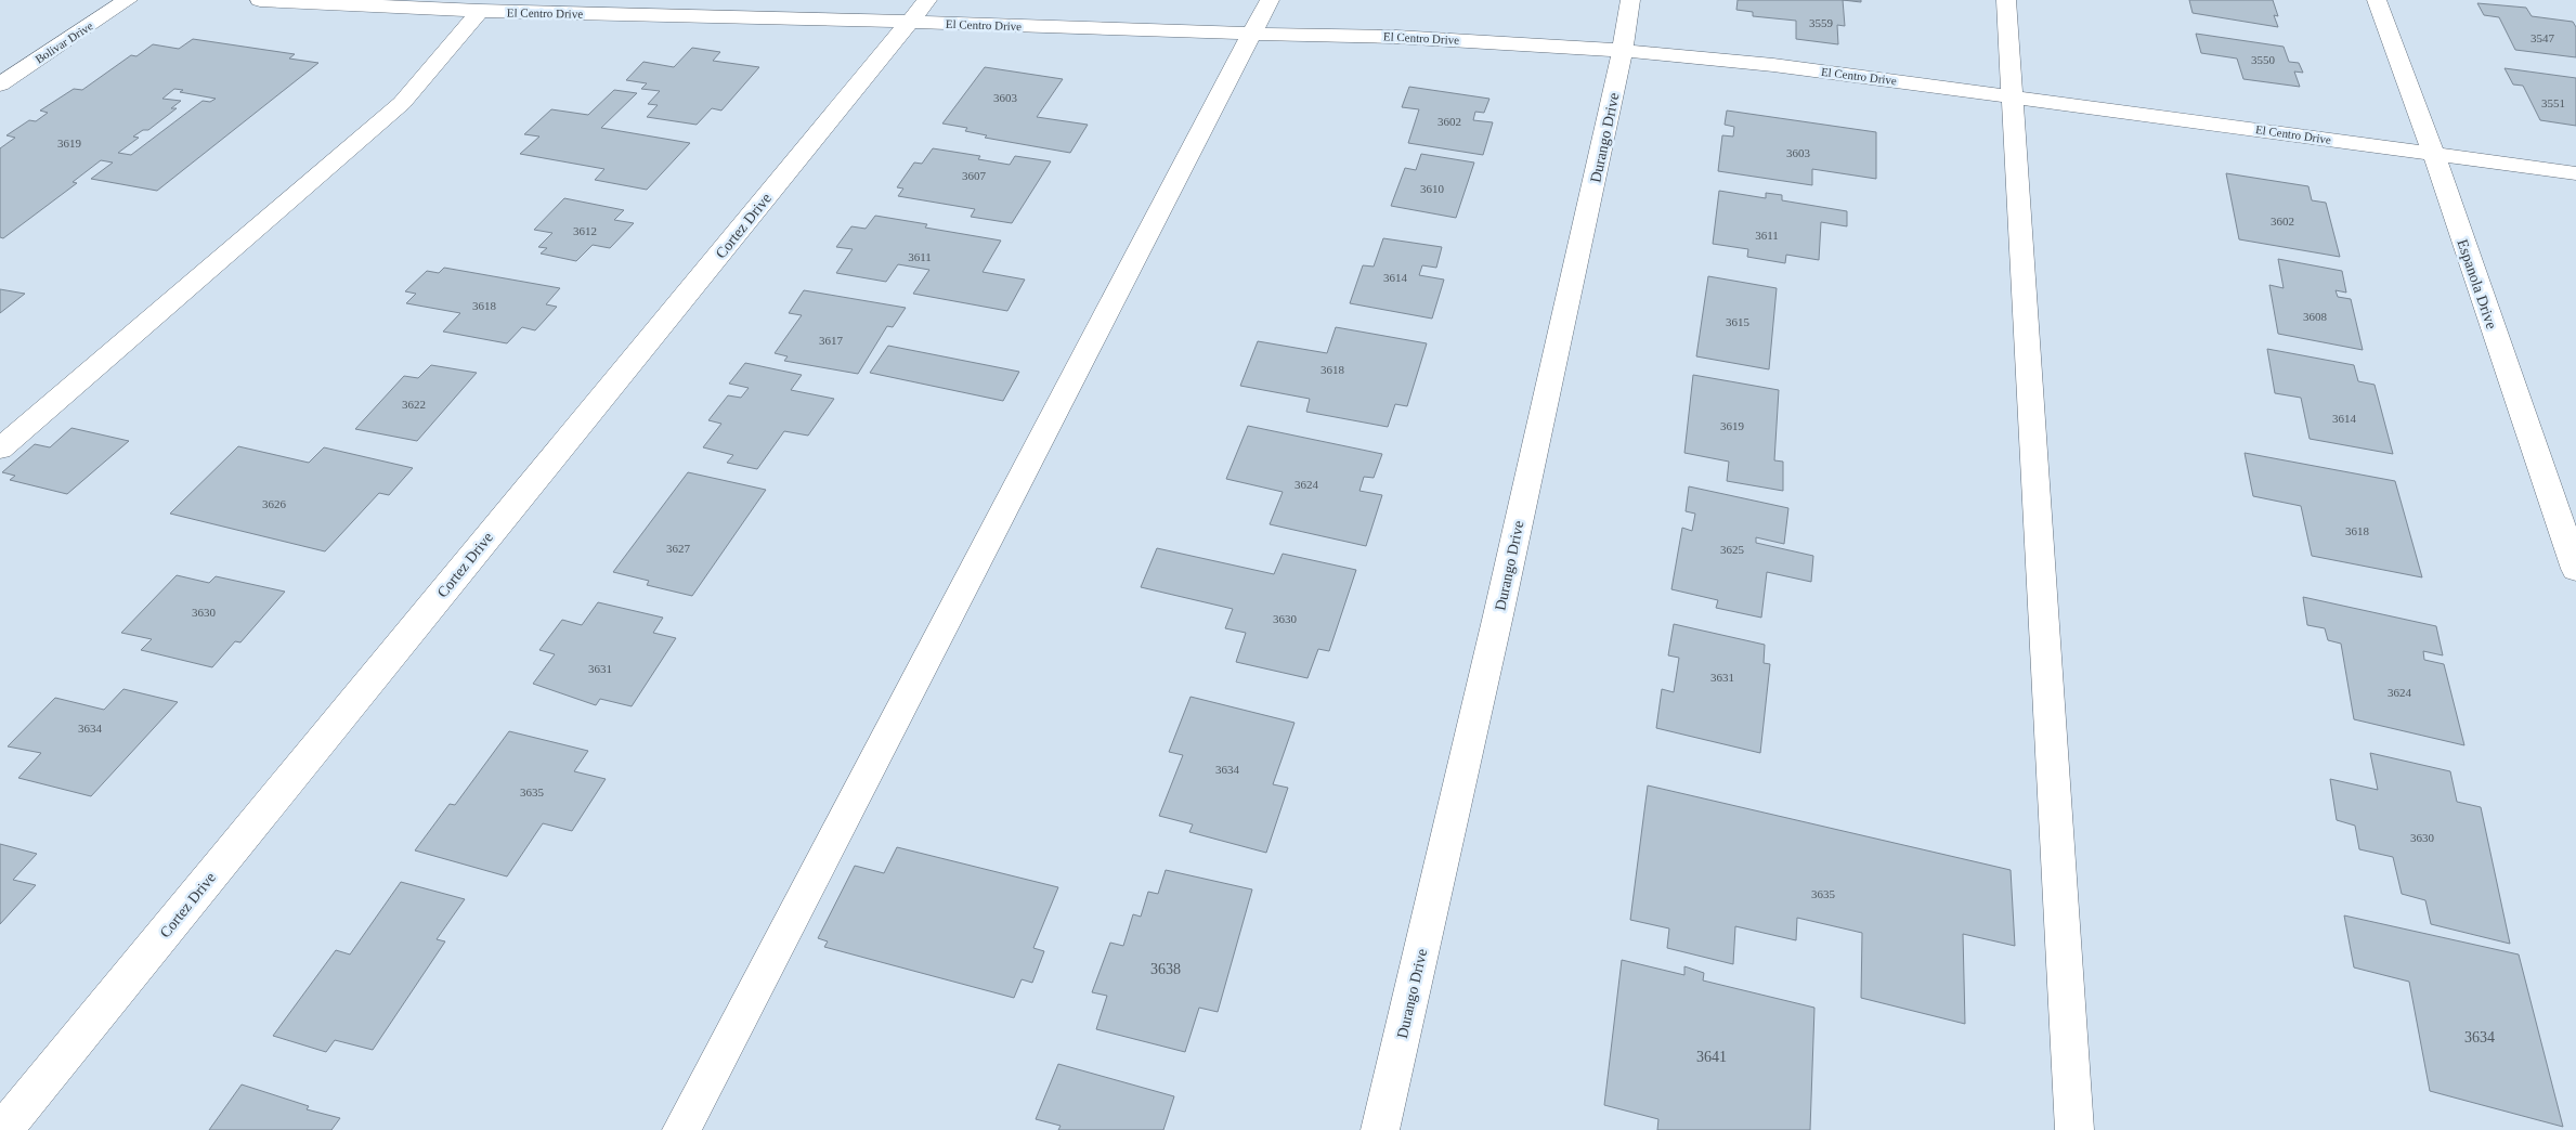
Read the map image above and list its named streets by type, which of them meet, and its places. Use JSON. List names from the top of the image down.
{
  "streets": {
    "street": [
      "El Centro Drive",
      "Bolivar Drive",
      "Durango Drive",
      "Cortez Drive",
      "Espanola Drive"
    ]
  },
  "crossings": [
    ["El Centro Drive", "Durango Drive"],
    ["El Centro Drive", "Cortez Drive"],
    ["El Centro Drive", "Espanola Drive"]
  ],
  "house_numbers": [
    "3559",
    "3547",
    "3550",
    "3603",
    "3551",
    "3602",
    "3619",
    "3603",
    "3607",
    "3610",
    "3602",
    "3612",
    "3611",
    "3611",
    "3614",
    "3618",
    "3608",
    "3615",
    "3617",
    "3618",
    "3622",
    "3614",
    "3619",
    "3624",
    "3626",
    "3618",
    "3627",
    "3625",
    "3630",
    "3630",
    "3631",
    "3631",
    "3624",
    "3634",
    "3634",
    "3635",
    "3630",
    "3635",
    "3638",
    "3634",
    "3641"
  ]
}
